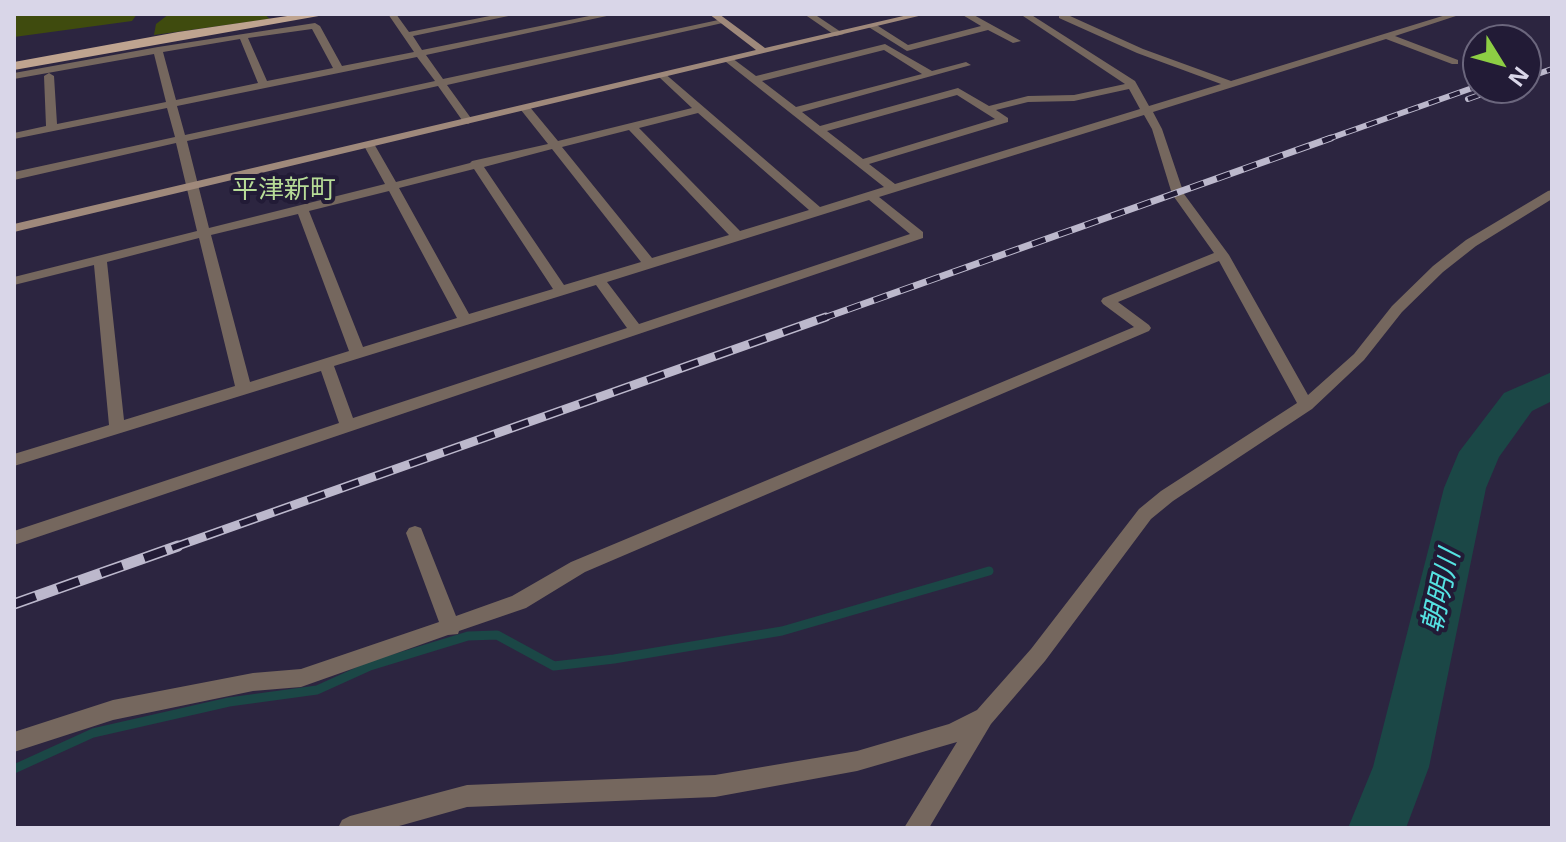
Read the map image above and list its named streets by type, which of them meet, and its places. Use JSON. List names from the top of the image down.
{
  "districts": ["平津新町"],
  "water": ["朝明川"],
  "north": "bottom right"
}
